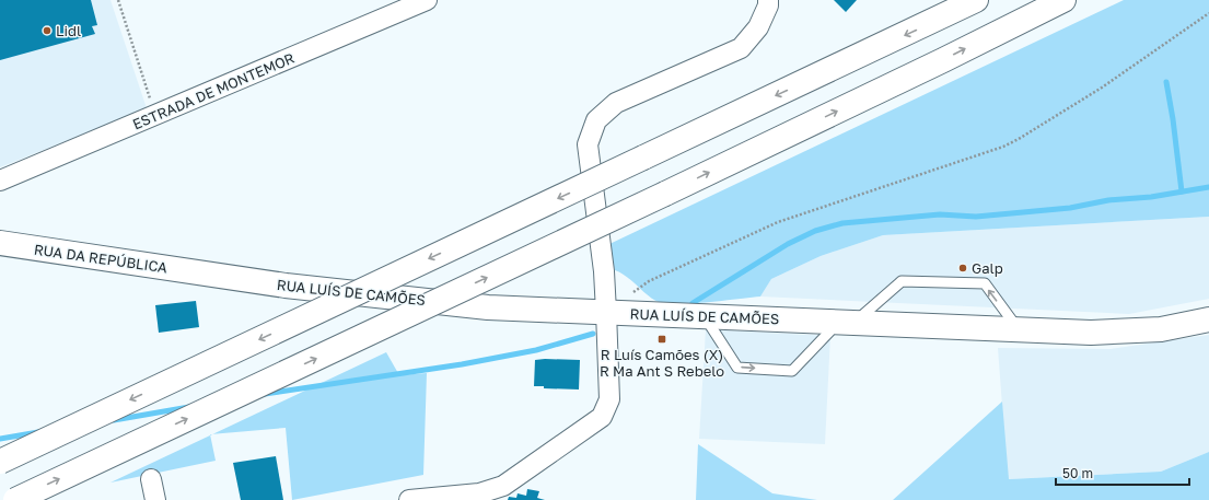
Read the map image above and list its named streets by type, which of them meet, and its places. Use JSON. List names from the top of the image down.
{
  "streets": {
    "main road": ["RUA DA REPÚBLICA", "RUA LUÍS DE CAMÕES"],
    "street": ["ESTRADA DE MONTEMOR"]
  },
  "crossings": [
    ["RUA DA REPÚBLICA", "RUA LUÍS DE CAMÕES"]
  ],
  "places": {
    "other": ["Lidl", "Galp"],
    "transit": ["R Luís Camões (X) R Mª Ant S Rebelo"]
  },
  "scale_bar": "50 m"
}
